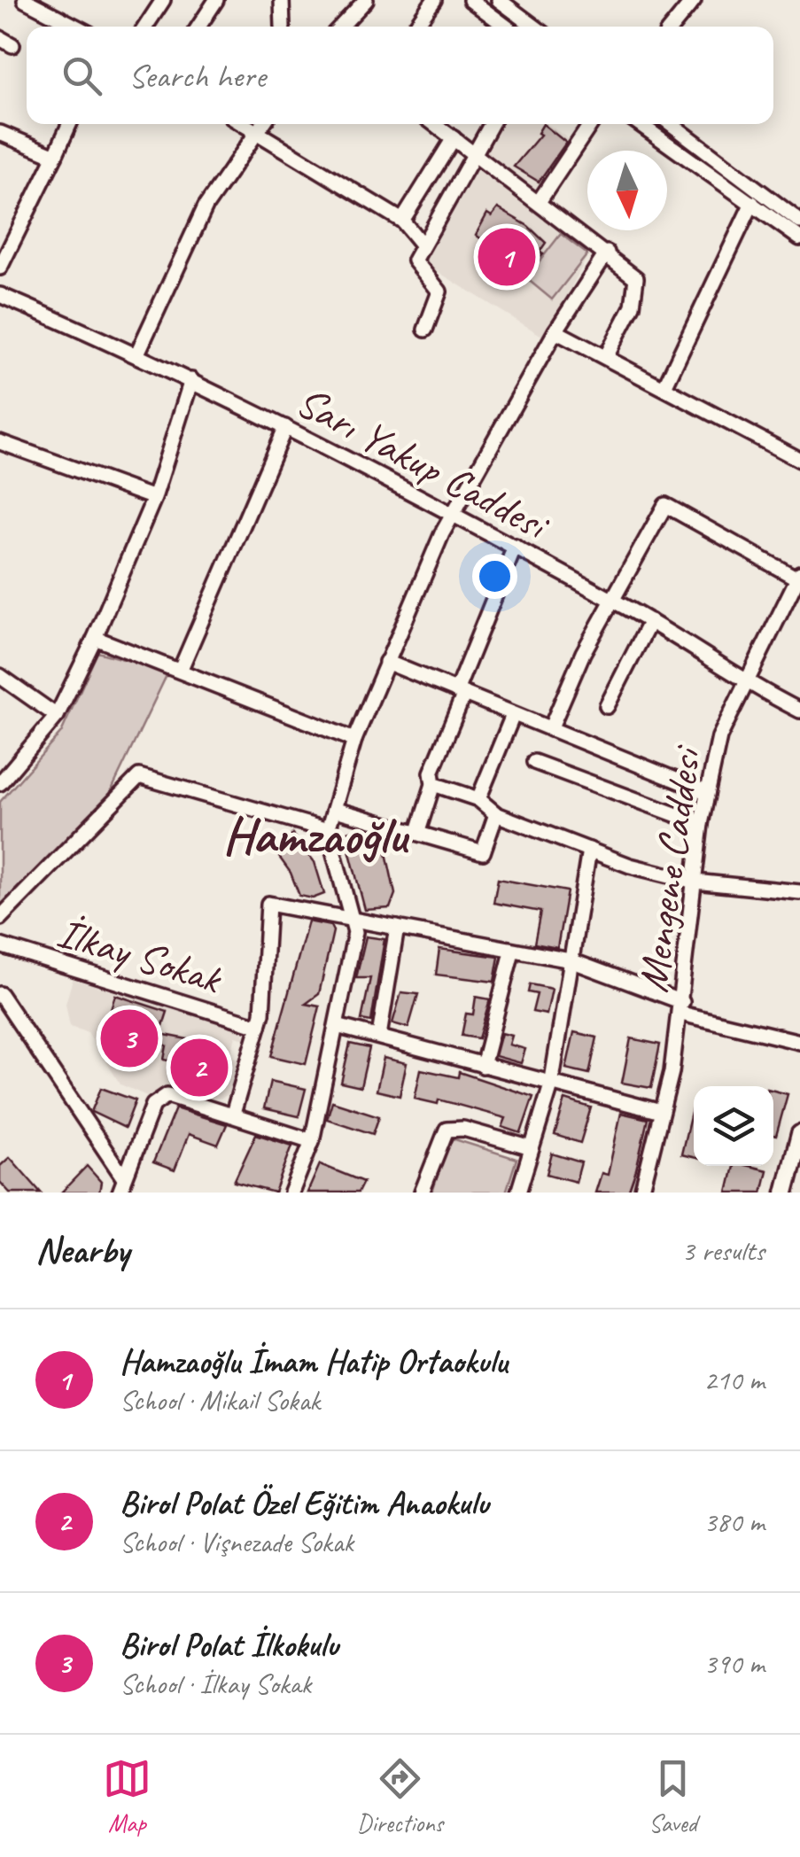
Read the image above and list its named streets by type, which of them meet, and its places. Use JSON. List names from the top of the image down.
{
  "streets": {
    "street": ["Sarı Yakup Caddesi", "Mengene Caddesi", "İlkay Sokak"]
  },
  "crossings": [
    ["Sarı Yakup Caddesi", "Mengene Caddesi"]
  ],
  "districts": ["Hamzaoğlu"],
  "north": "bottom",
  "page": {
    "search": "Search here",
    "pins": ["1", "3", "2"],
    "heading": ["Nearby", "3 results"],
    "list": [
      {
        "mark": "1",
        "name": "Hamzaoğlu İmam Hatip Ortaokulu",
        "note": "School · Mikail Sokak",
        "value": "210 m"
      },
      {
        "mark": "2",
        "name": "Birol Polat Özel Eğitim Anaokulu",
        "note": "School · Vişnezade Sokak",
        "value": "380 m"
      },
      {
        "mark": "3",
        "name": "Birol Polat İlkokulu",
        "note": "School · İlkay Sokak",
        "value": "390 m"
      }
    ],
    "nav": ["Map", "Directions", "Saved"]
  }
}
